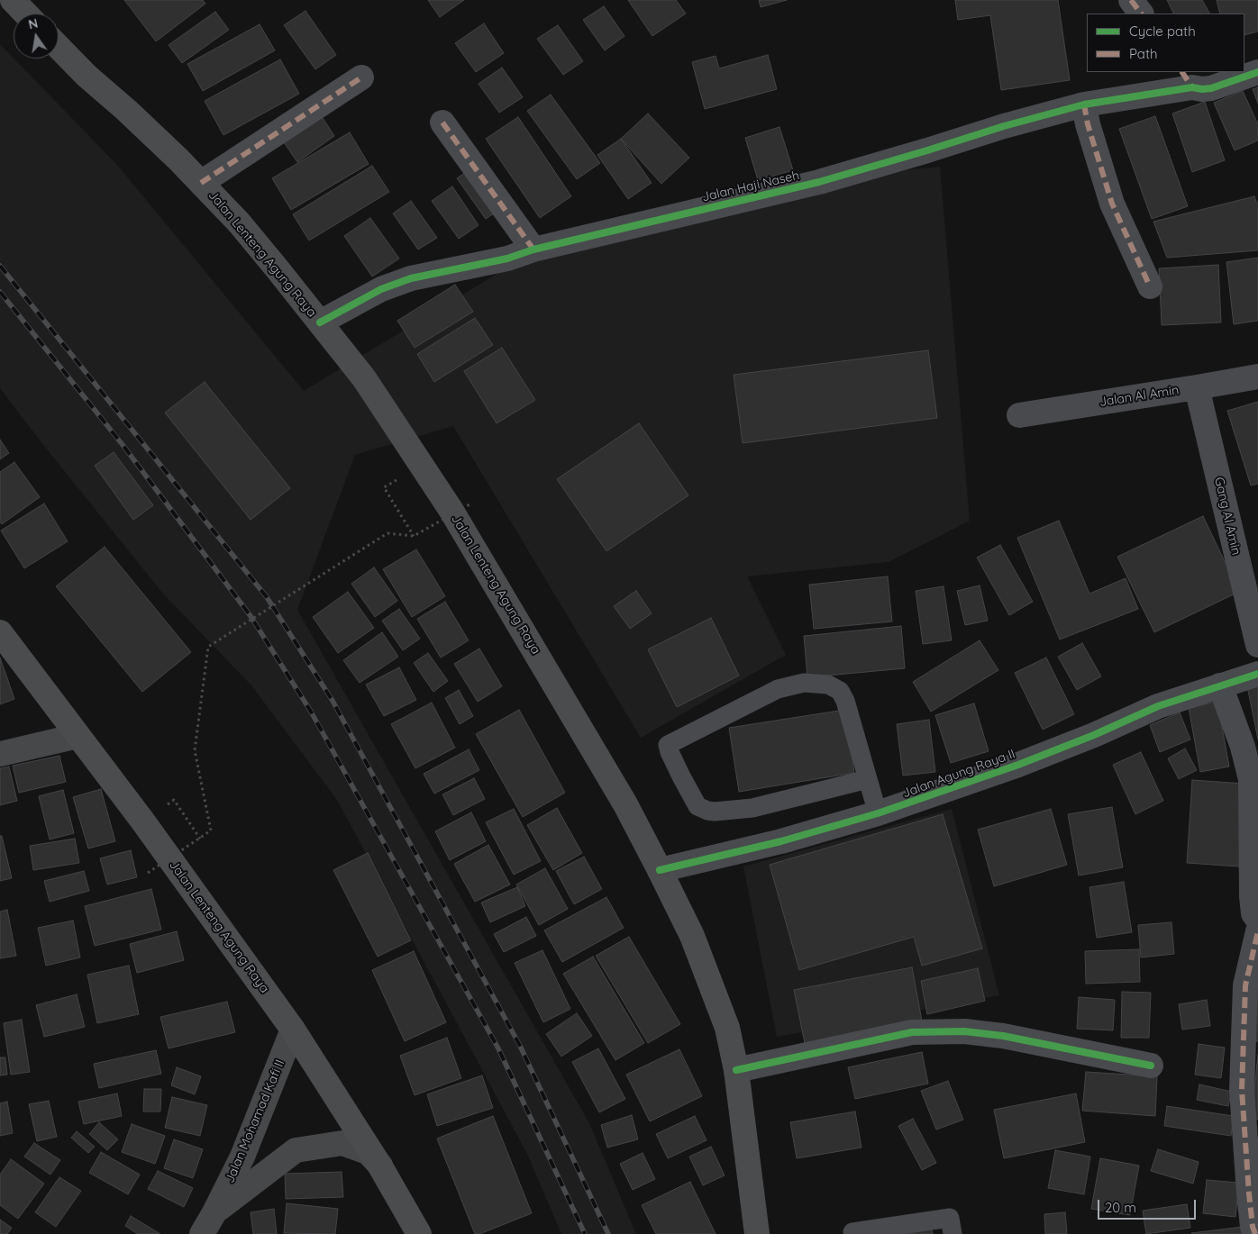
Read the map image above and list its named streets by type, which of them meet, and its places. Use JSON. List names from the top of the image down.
{
  "streets": {
    "main road": ["Jalan Lenteng Agung Raya", "Jalan Mohamad Kafi II"],
    "street": [
      "Jalan Haji Naseh",
      "Jalan Al Amin",
      "Gang Al Amin",
      "Jalan Agung Raya II"
    ]
  },
  "crossings": [
    ["Jalan Haji Naseh", "Jalan Lenteng Agung Raya"],
    ["Jalan Lenteng Agung Raya", "Jalan Agung Raya II"],
    ["Jalan Lenteng Agung Raya", "Jalan Mohamad Kafi II"],
    ["Jalan Al Amin", "Gang Al Amin"]
  ],
  "legend": ["Cycle path", "Path"],
  "scale_bar": "20 m",
  "north": "top"
}
